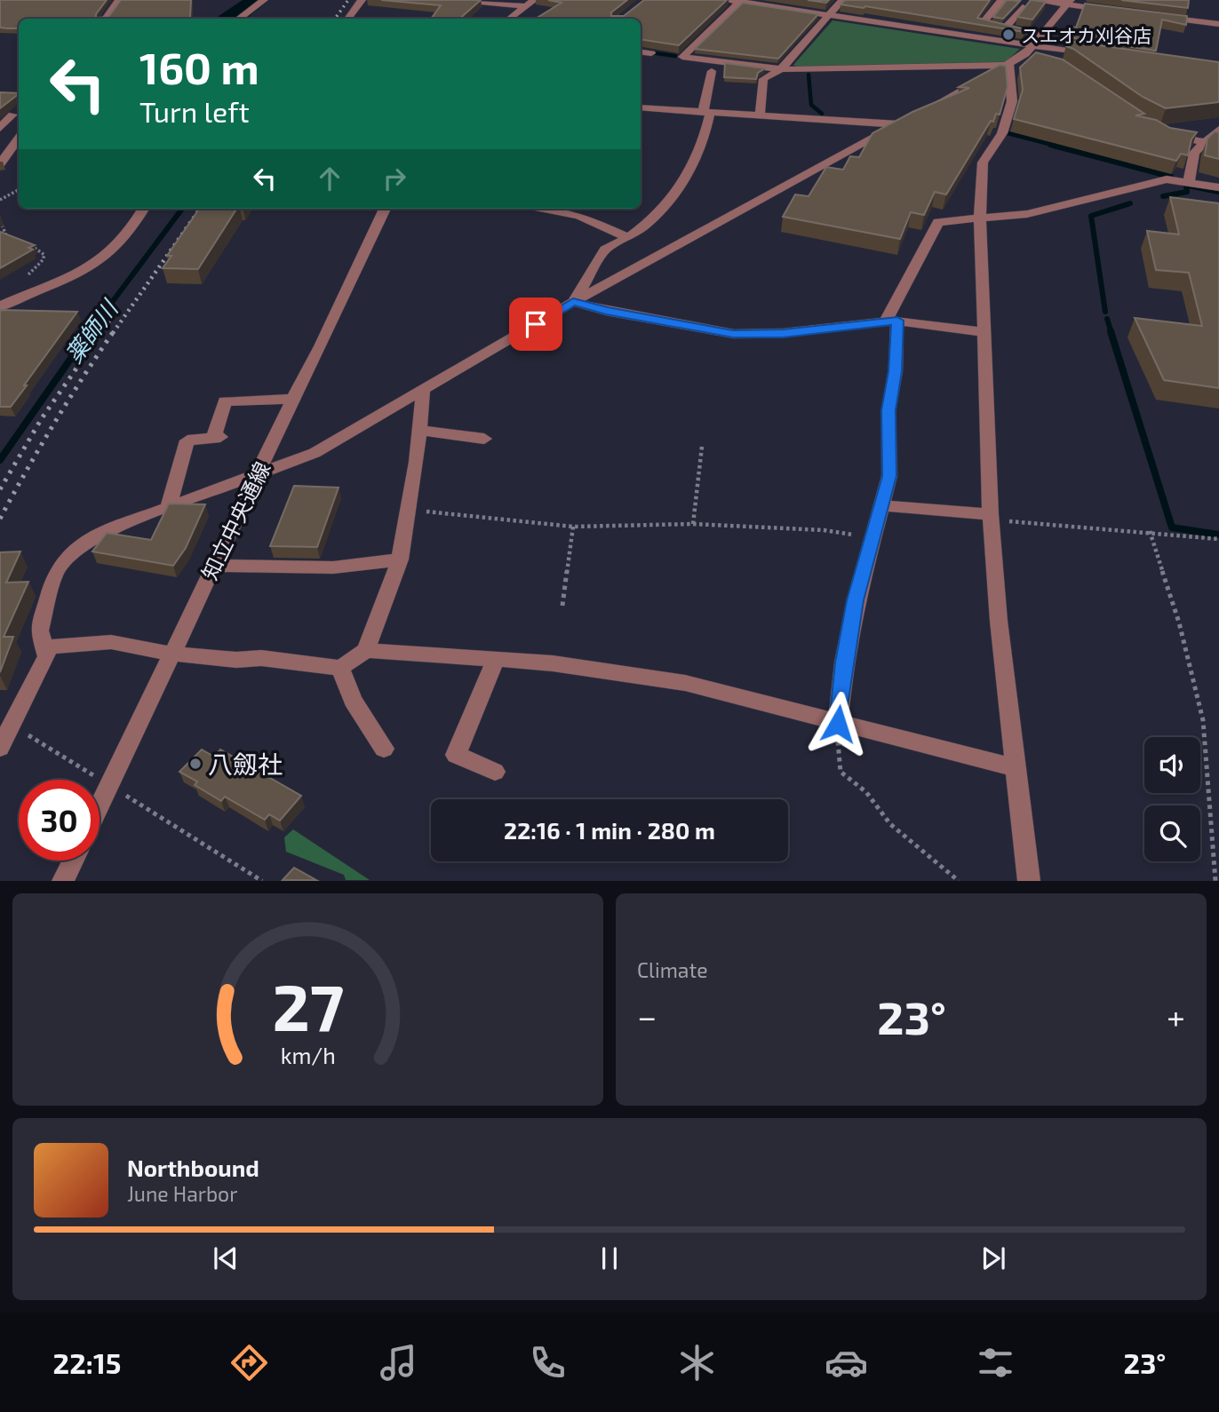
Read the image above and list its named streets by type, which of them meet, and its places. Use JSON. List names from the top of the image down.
{
  "streets": {
    "street": ["知立中央通線"]
  },
  "water": ["薬師川"],
  "places": ["スエオカ刈谷店", "八劔社"],
  "page": {
    "turn": ["160 m", "Turn left"],
    "limit": "30",
    "trip": "22:16 · 1 min · 280 m",
    "tile": "Climate",
    "heat": ["−", "23°", "+"],
    "song": ["Northbound", "June Harbor"],
    "tabs": ["22:15", "23°"],
    "gauge": ["27", "km/h"]
  }
}
